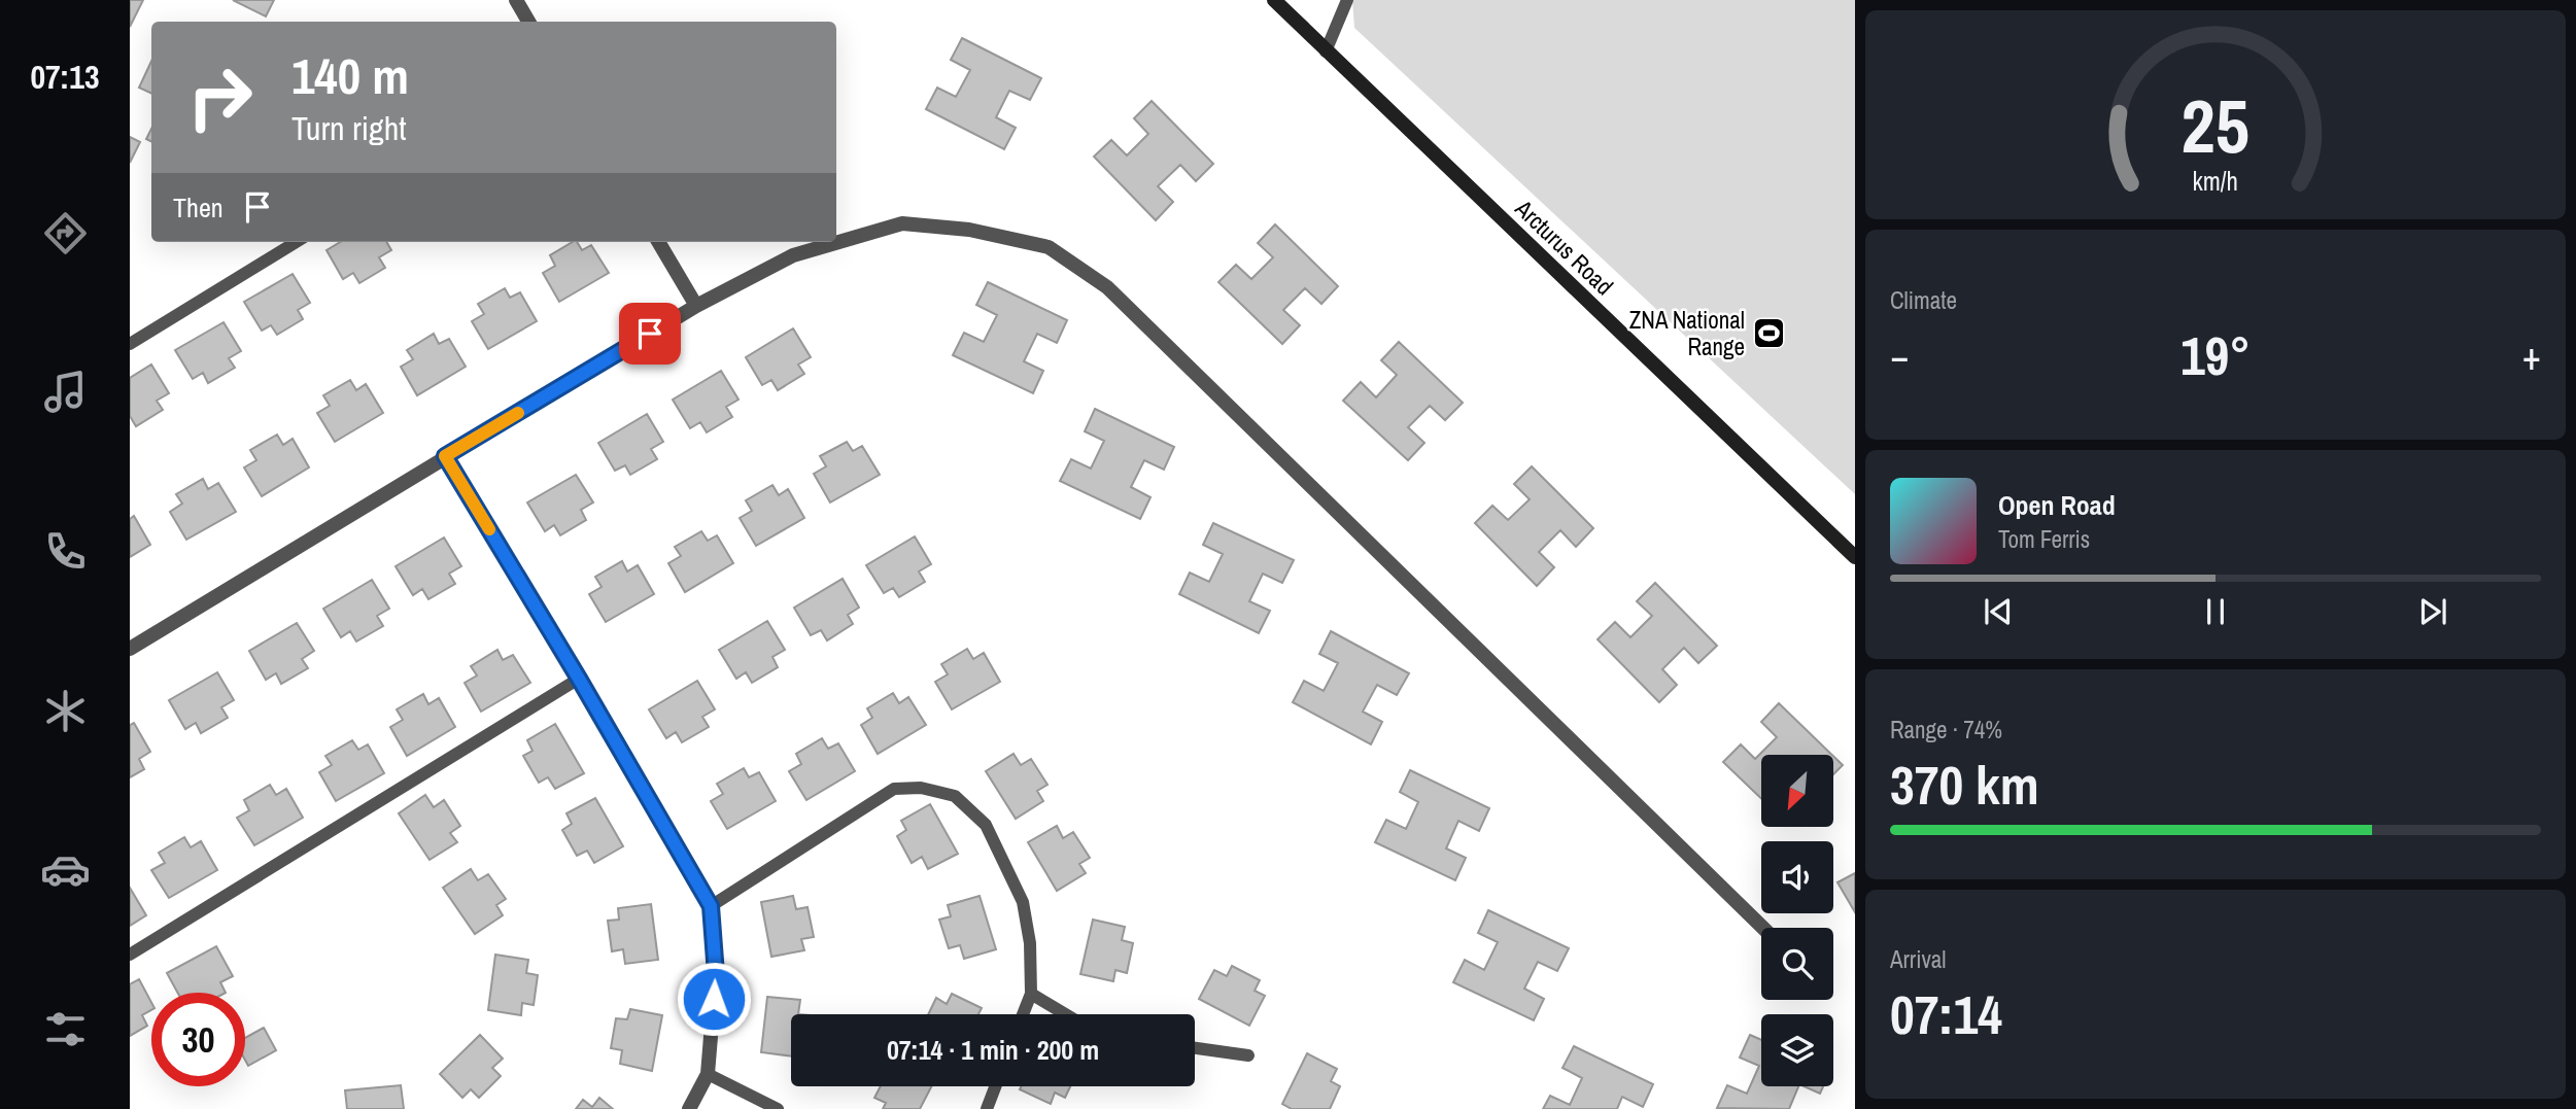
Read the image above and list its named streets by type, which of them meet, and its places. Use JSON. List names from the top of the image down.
{
  "streets": {
    "main road": ["Arcturus Road"]
  },
  "places": {
    "sports": ["ZNA National Range"]
  },
  "north": "bottom left",
  "page": {
    "tabs": "07:13",
    "turn": ["140 m", "Turn right"],
    "then": "Then",
    "tile": [
      "Climate",
      ["Range · 74%", "370 km"],
      ["Arrival", "07:14"]
    ],
    "heat": ["−", "19°", "+"],
    "song": ["Open Road", "Tom Ferris"],
    "limit": "30",
    "trip": "07:14 · 1 min · 200 m",
    "gauge": ["25", "km/h"]
  }
}
